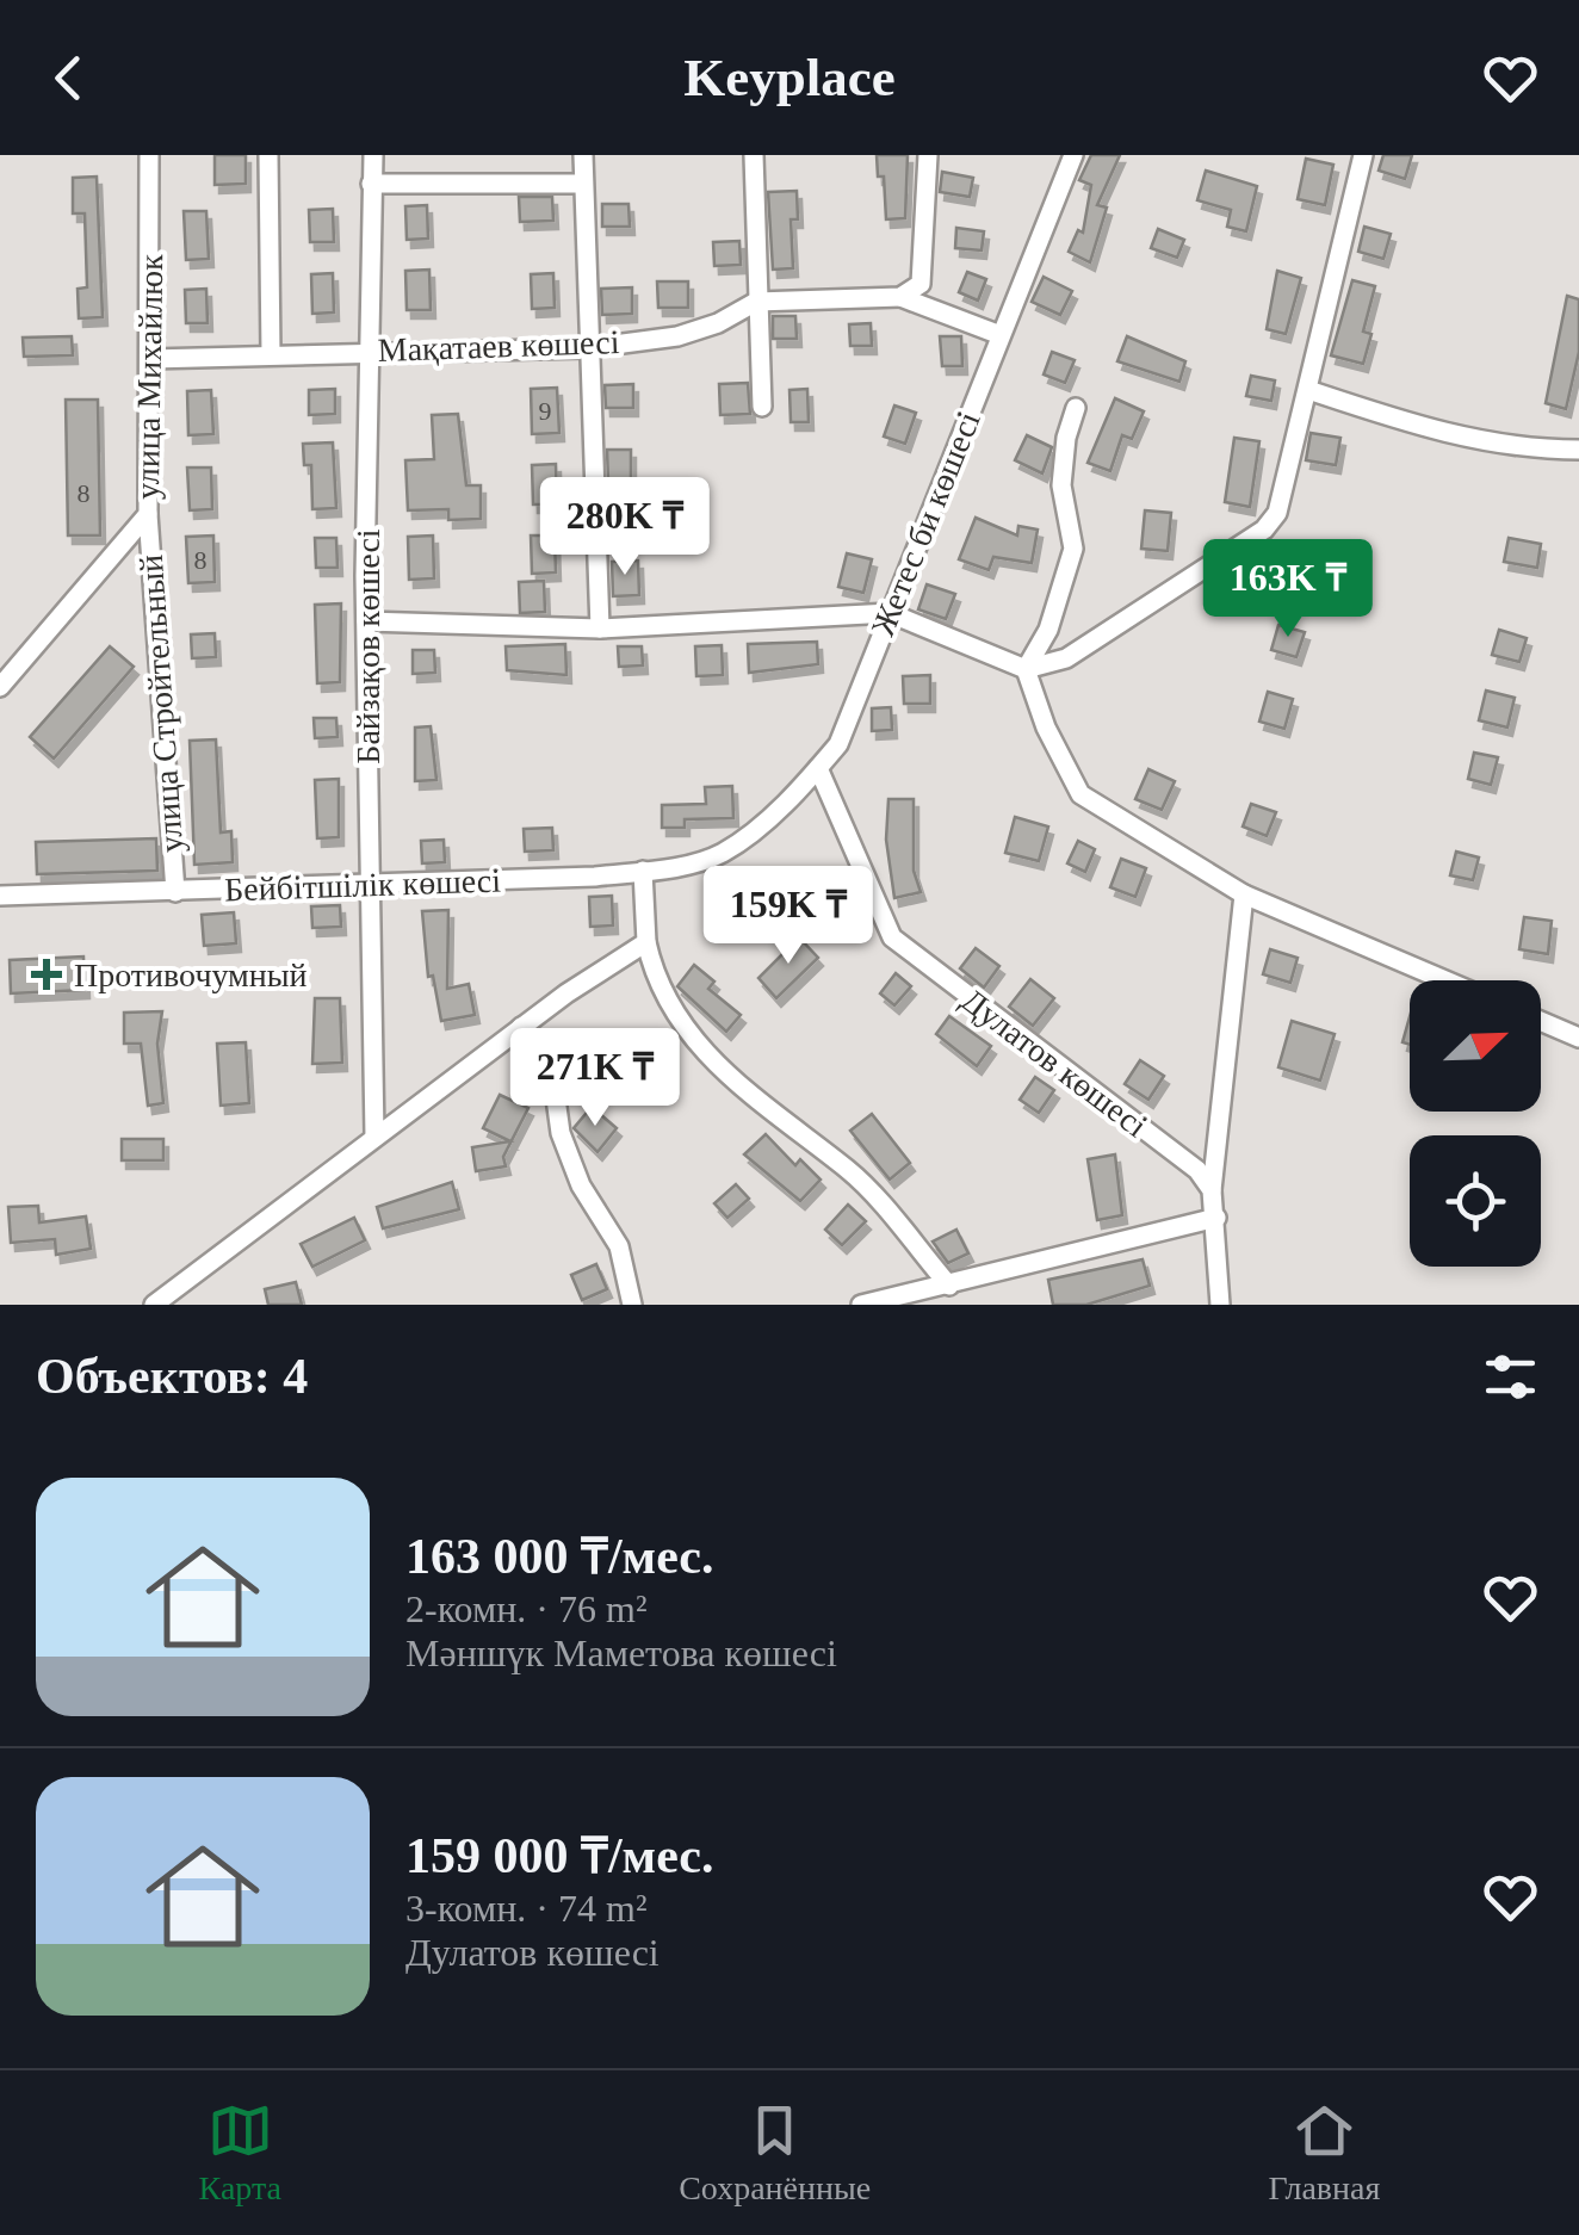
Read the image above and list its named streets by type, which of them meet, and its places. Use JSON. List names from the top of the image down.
{
  "streets": {
    "street": [
      "Мақатаев көшесі",
      "улица Михайлюк",
      "Жетес би көшесі",
      "Байзақов көшесі",
      "улица Стройтельный",
      "Бейбітшілік көшесі",
      "Дулатов көшесі"
    ]
  },
  "crossings": [
    ["Мақатаев көшесі", "улица Михайлюк"],
    ["Мақатаев көшесі", "Байзақов көшесі"],
    ["улица Михайлюк", "улица Стройтельный"],
    ["Жетес би көшесі", "Бейбітшілік көшесі"],
    ["Жетес би көшесі", "Дулатов көшесі"],
    ["Байзақов көшесі", "Бейбітшілік көшесі"],
    ["улица Стройтельный", "Бейбітшілік көшесі"]
  ],
  "places": {
    "health": ["Противочумный"]
  },
  "house_numbers": ["9", "8", "8"],
  "north": "top right",
  "page": {
    "header": "Keyplace",
    "price": [
      "280K ₸",
      "163K ₸",
      "159K ₸",
      "271K ₸"
    ],
    "heading": "Объектов: 4",
    "list": [
      {
        "name": "163 000 ₸/мес.",
        "note": "2-комн. · 76 m² · Мәншүк Маметова көшесі"
      },
      {
        "name": "159 000 ₸/мес.",
        "note": "3-комн. · 74 m² · Дулатов көшесі"
      }
    ],
    "tabs": ["Карта", "Сохранённые", "Главная"]
  }
}
